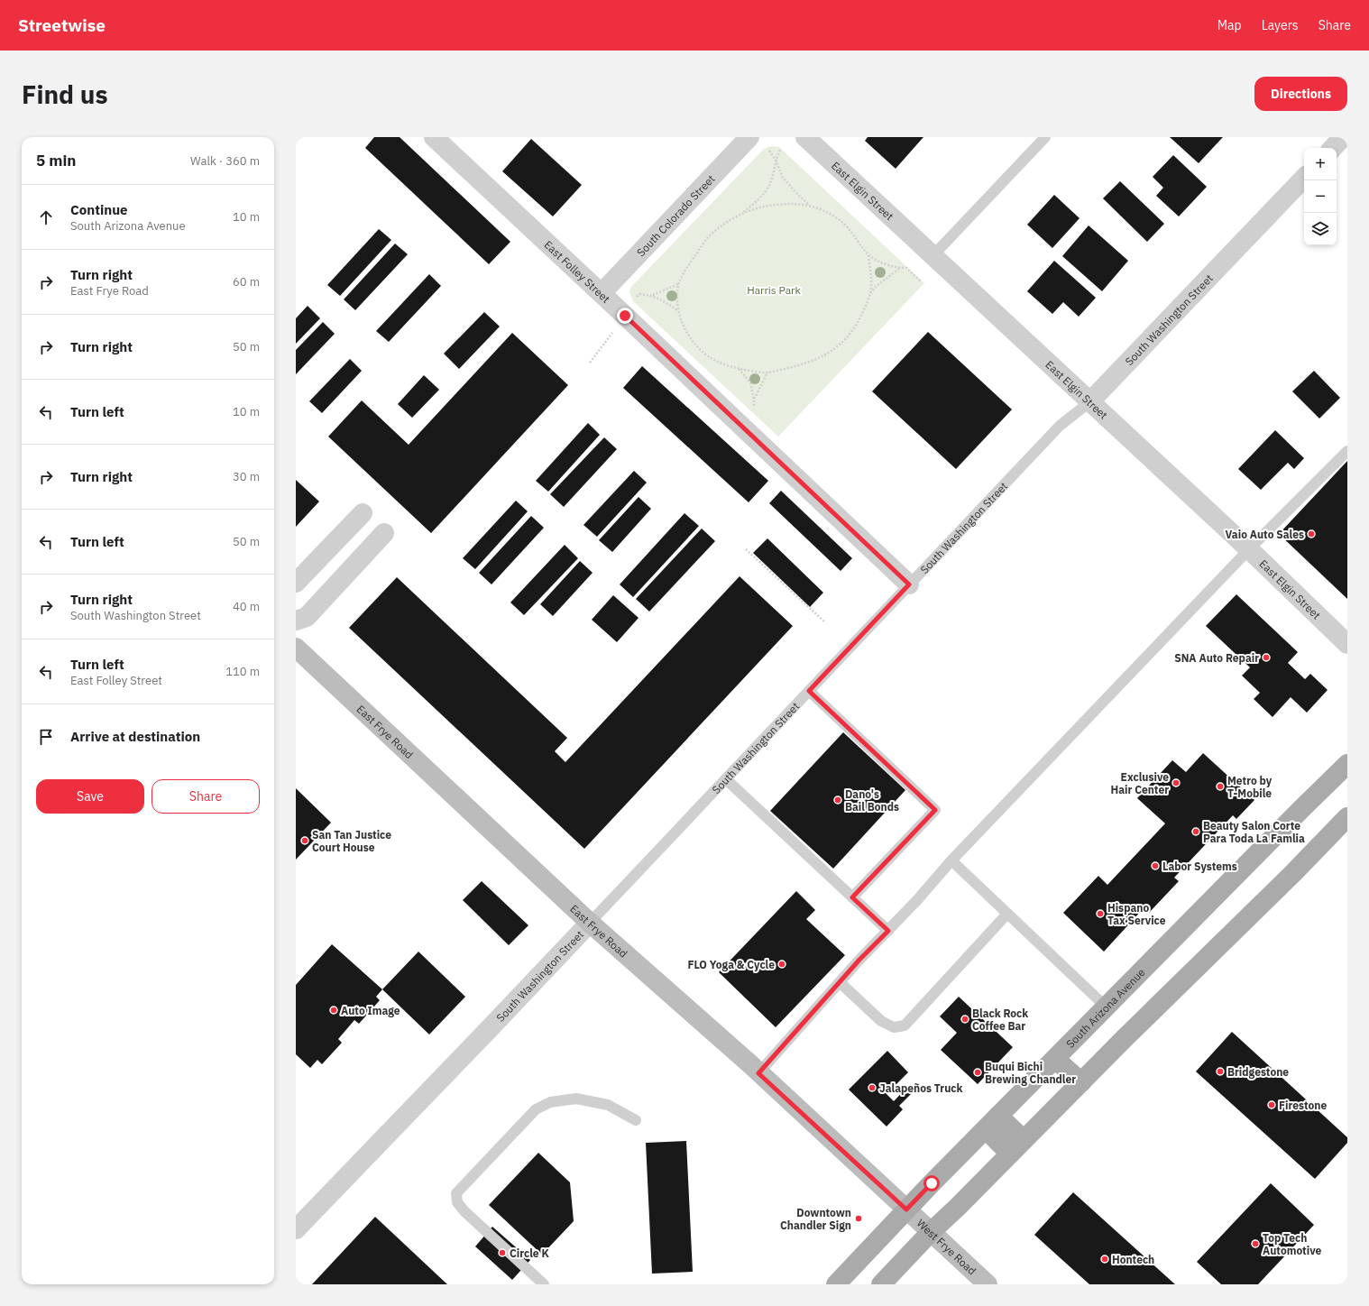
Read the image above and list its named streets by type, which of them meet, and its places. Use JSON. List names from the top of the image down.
{
  "streets": {
    "main road": ["South Arizona Avenue"],
    "street": [
      "East Elgin Street",
      "South Colorado Street",
      "East Folley Street",
      "South Washington Street",
      "East Frye Road",
      "West Frye Road"
    ]
  },
  "crossings": [
    ["East Elgin Street", "South Washington Street"],
    ["South Colorado Street", "East Folley Street"],
    ["East Folley Street", "South Washington Street"],
    ["South Washington Street", "East Frye Road"],
    ["East Frye Road", "South Arizona Avenue"],
    ["East Frye Road", "West Frye Road"],
    ["South Arizona Avenue", "West Frye Road"]
  ],
  "parks": ["Harris Park"],
  "places": [
    "Vaio Auto Sales",
    "SNA Auto Repair",
    "Exclusive Hair Center",
    "Metro by T-Mobile",
    "Dano's Bail Bonds",
    "Beauty Salon Corte Para Toda La Famlia",
    "San Tan Justice Court House",
    "Labor Systems",
    "Hispano Tax Service",
    "FLO Yoga & Cycle",
    "Auto Image",
    "Black Rock Coffee Bar",
    "Bridgestone",
    "Buqui Bichi Brewing Chandler",
    "Jalapeños Truck",
    "Firestone",
    "Downtown Chandler Sign",
    "Top Tech Automotive",
    "Circle K",
    "Hontech"
  ],
  "page": {
    "header": "Streetwise",
    "nav": ["Map", "Layers", "Share"],
    "buttons": [
      "Directions",
      ["Save", "Share"]
    ],
    "title": "Find us",
    "heading": ["5 min", "Walk · 360 m"],
    "map_buttons": ["+", "−"],
    "list": [
      ["Continue", "South Arizona Avenue", "10 m"],
      ["Turn right", "East Frye Road", "60 m"],
      ["Turn right", "50 m"],
      ["Turn left", "10 m"],
      ["Turn right", "30 m"],
      ["Turn left", "50 m"],
      ["Turn right", "South Washington Street", "40 m"],
      ["Turn left", "East Folley Street", "110 m"],
      "Arrive at destination"
    ]
  }
}
